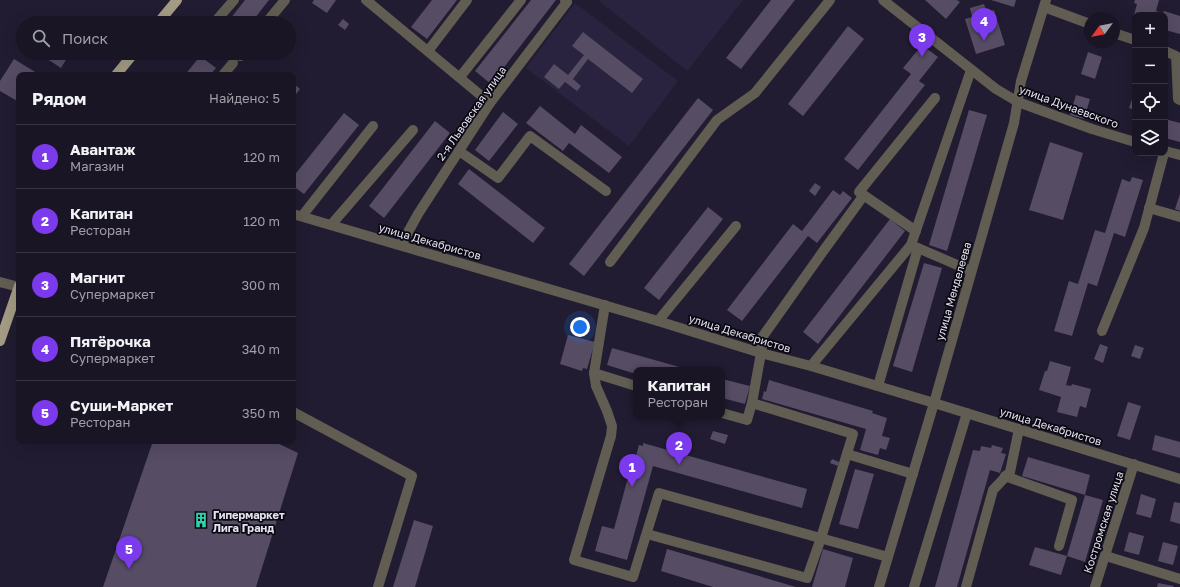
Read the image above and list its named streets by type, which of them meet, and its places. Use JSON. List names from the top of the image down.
{
  "streets": {
    "street": [
      "улица Дунаевского",
      "2-я Львовская улица",
      "улица Декабристов",
      "улица Менделеева",
      "Костромская улица"
    ]
  },
  "crossings": [
    ["улица Дунаевского", "улица Менделеева"],
    ["2-я Львовская улица", "улица Декабристов"],
    ["улица Декабристов", "улица Менделеева"],
    ["улица Декабристов", "Костромская улица"]
  ],
  "places": {
    "building": ["Гипермаркет Лига Гранд"]
  },
  "north": "bottom left",
  "page": {
    "pins": [
      "4",
      "3",
      "2",
      "1",
      "5"
    ],
    "map_buttons": ["+", "−"],
    "search": "Поиск",
    "heading": ["Рядом", "Найдено: 5"],
    "list": [
      {
        "mark": "1",
        "name": "Авантаж",
        "note": "Магазин",
        "value": "120 m"
      },
      {
        "mark": "2",
        "name": "Капитан",
        "note": "Ресторан",
        "value": "120 m"
      },
      {
        "mark": "3",
        "name": "Магнит",
        "note": "Супермаркет",
        "value": "300 m"
      },
      {
        "mark": "4",
        "name": "Пятёрочка",
        "note": "Супермаркет",
        "value": "340 m"
      },
      {
        "mark": "5",
        "name": "Суши-Маркет",
        "note": "Ресторан",
        "value": "350 m"
      }
    ],
    "popup": ["Капитан", "Ресторан"]
  }
}
